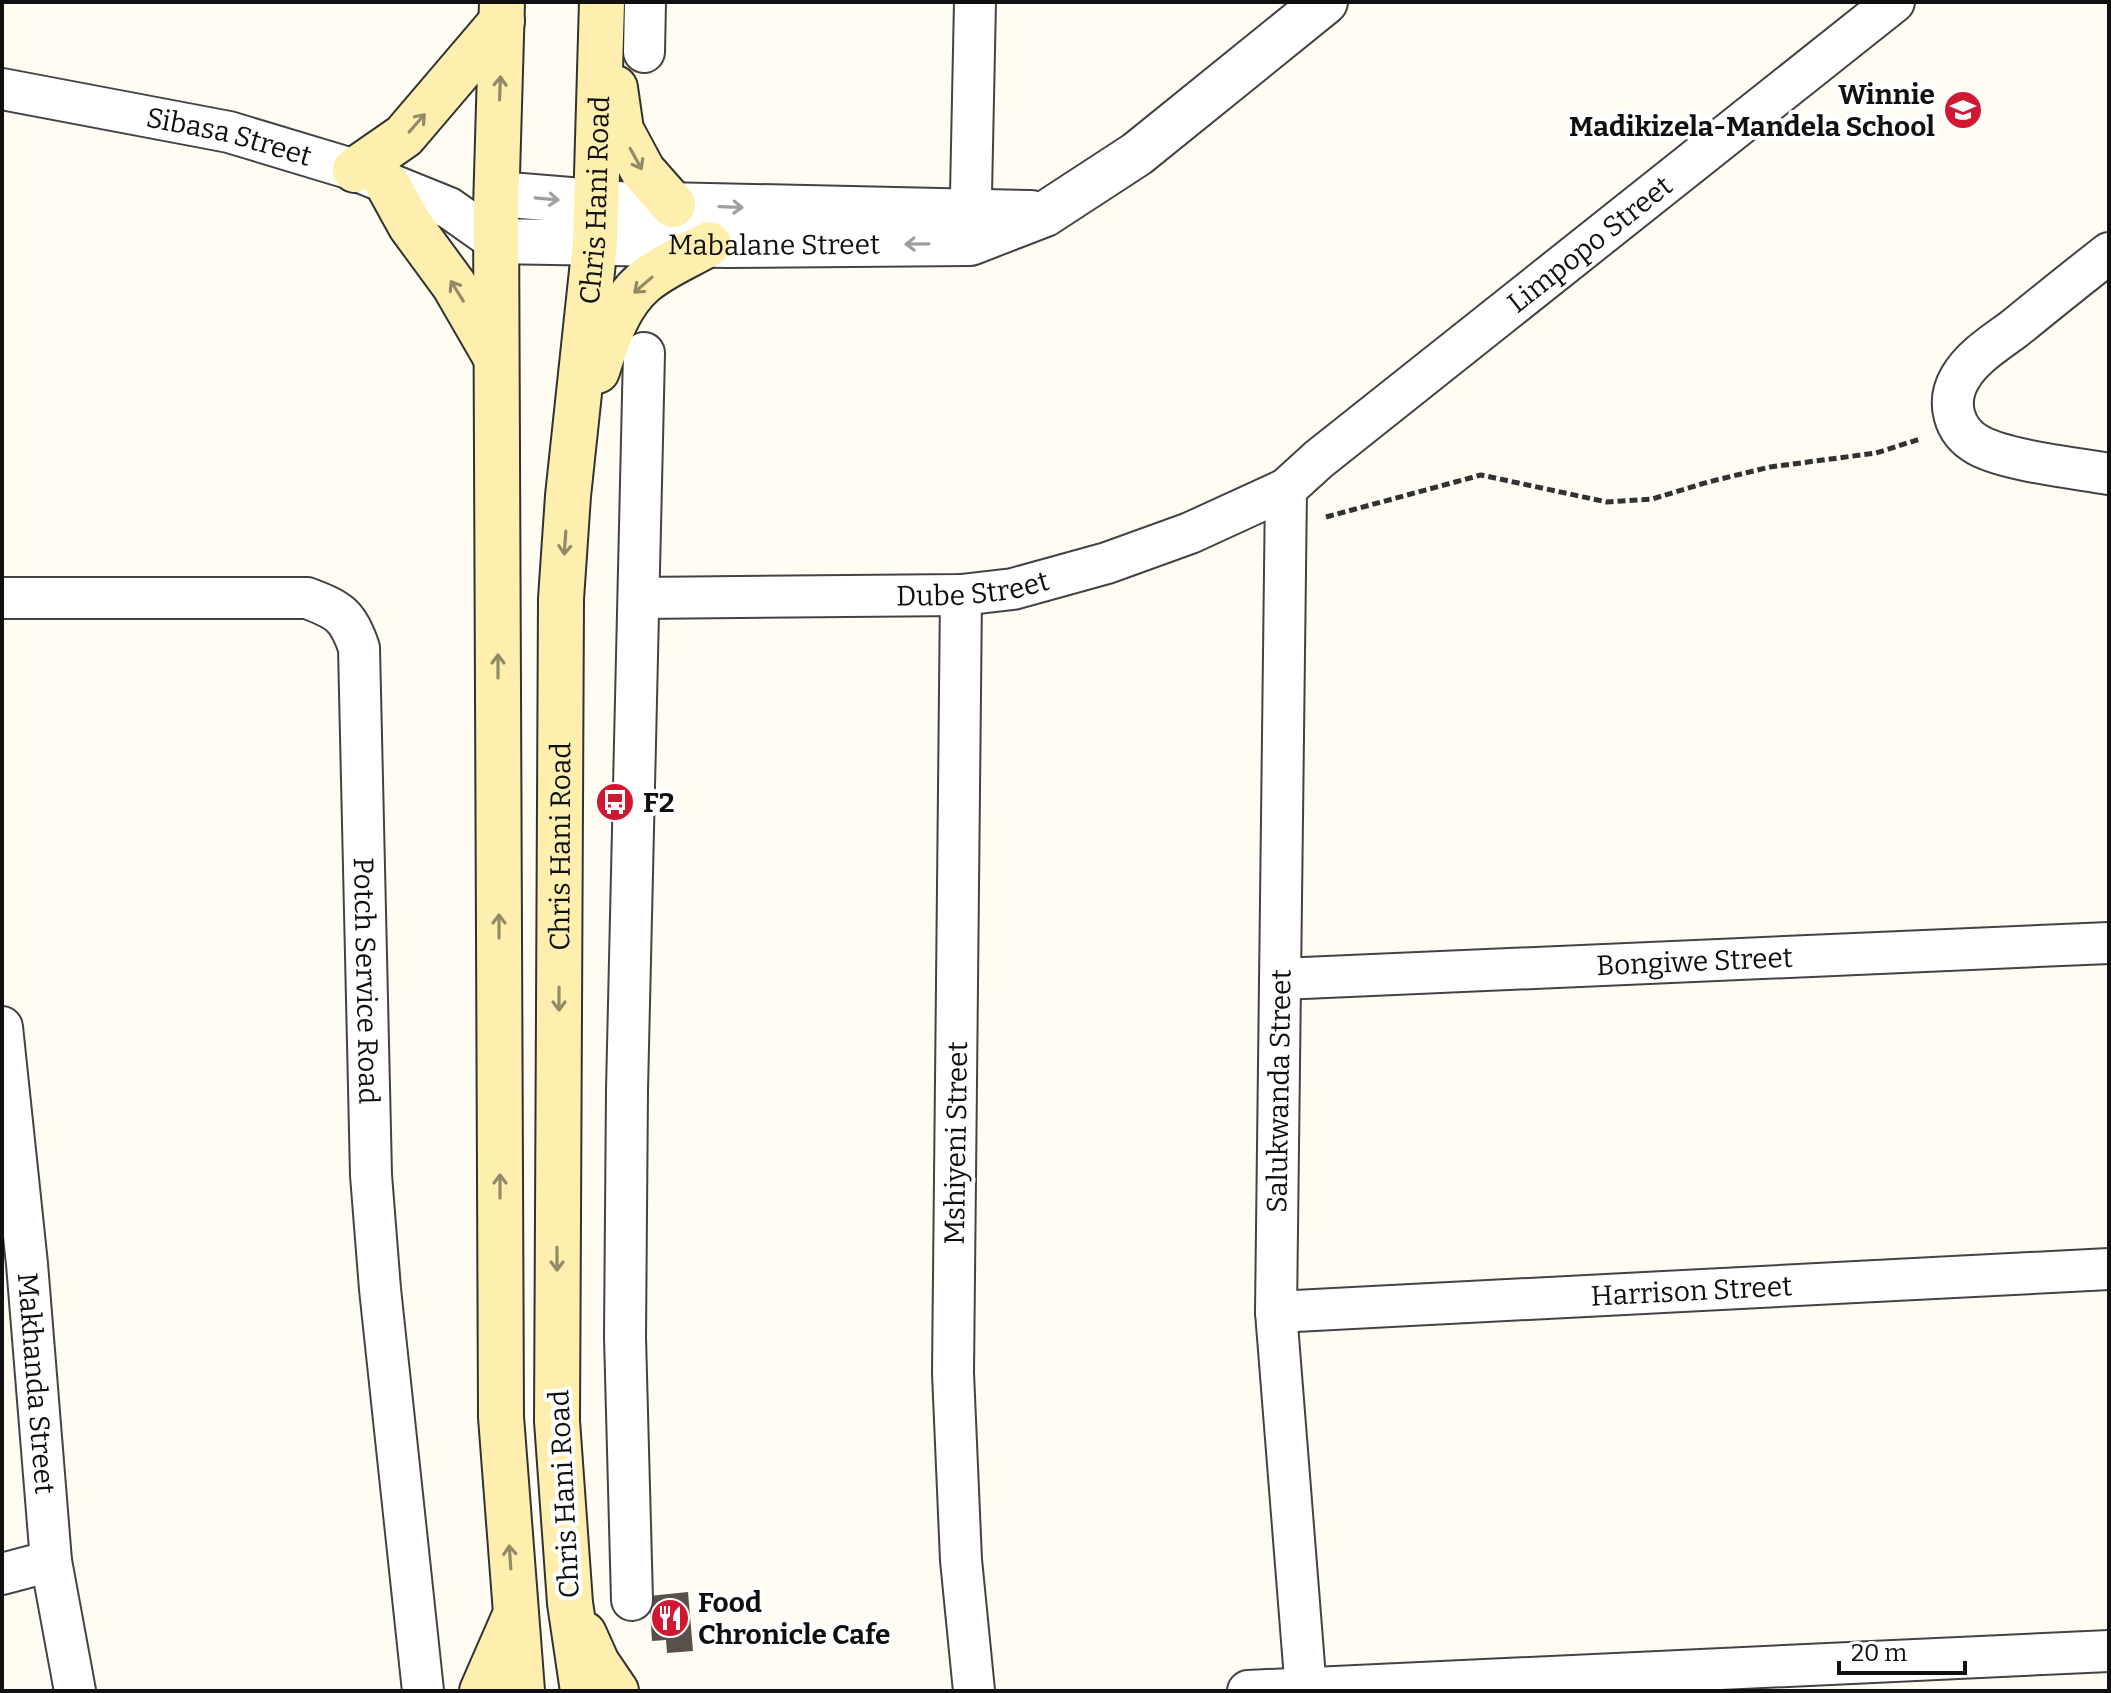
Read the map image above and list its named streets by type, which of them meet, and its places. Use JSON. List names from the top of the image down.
{
  "streets": {
    "main road": ["Chris Hani Road"],
    "street": [
      "Sibasa Street",
      "Mabalane Street",
      "Limpopo Street",
      "Dube Street",
      "Bongiwe Street",
      "Potch Service Road",
      "Salukwanda Street",
      "Mshiyeni Street",
      "Harrison Street",
      "Makhanda Street"
    ]
  },
  "crossings": [
    ["Sibasa Street", "Chris Hani Road"],
    ["Sibasa Street", "Mabalane Street"],
    ["Chris Hani Road", "Mabalane Street"],
    ["Limpopo Street", "Dube Street"],
    ["Limpopo Street", "Salukwanda Street"],
    ["Dube Street", "Salukwanda Street"],
    ["Dube Street", "Mshiyeni Street"],
    ["Bongiwe Street", "Salukwanda Street"],
    ["Salukwanda Street", "Harrison Street"]
  ],
  "places": {
    "school or university": ["Winnie Madikizela-Mandela School"],
    "bus stop": ["F2"],
    "restaurant": ["Food Chronicle Cafe"]
  },
  "scale_bar": "20 m"
}
